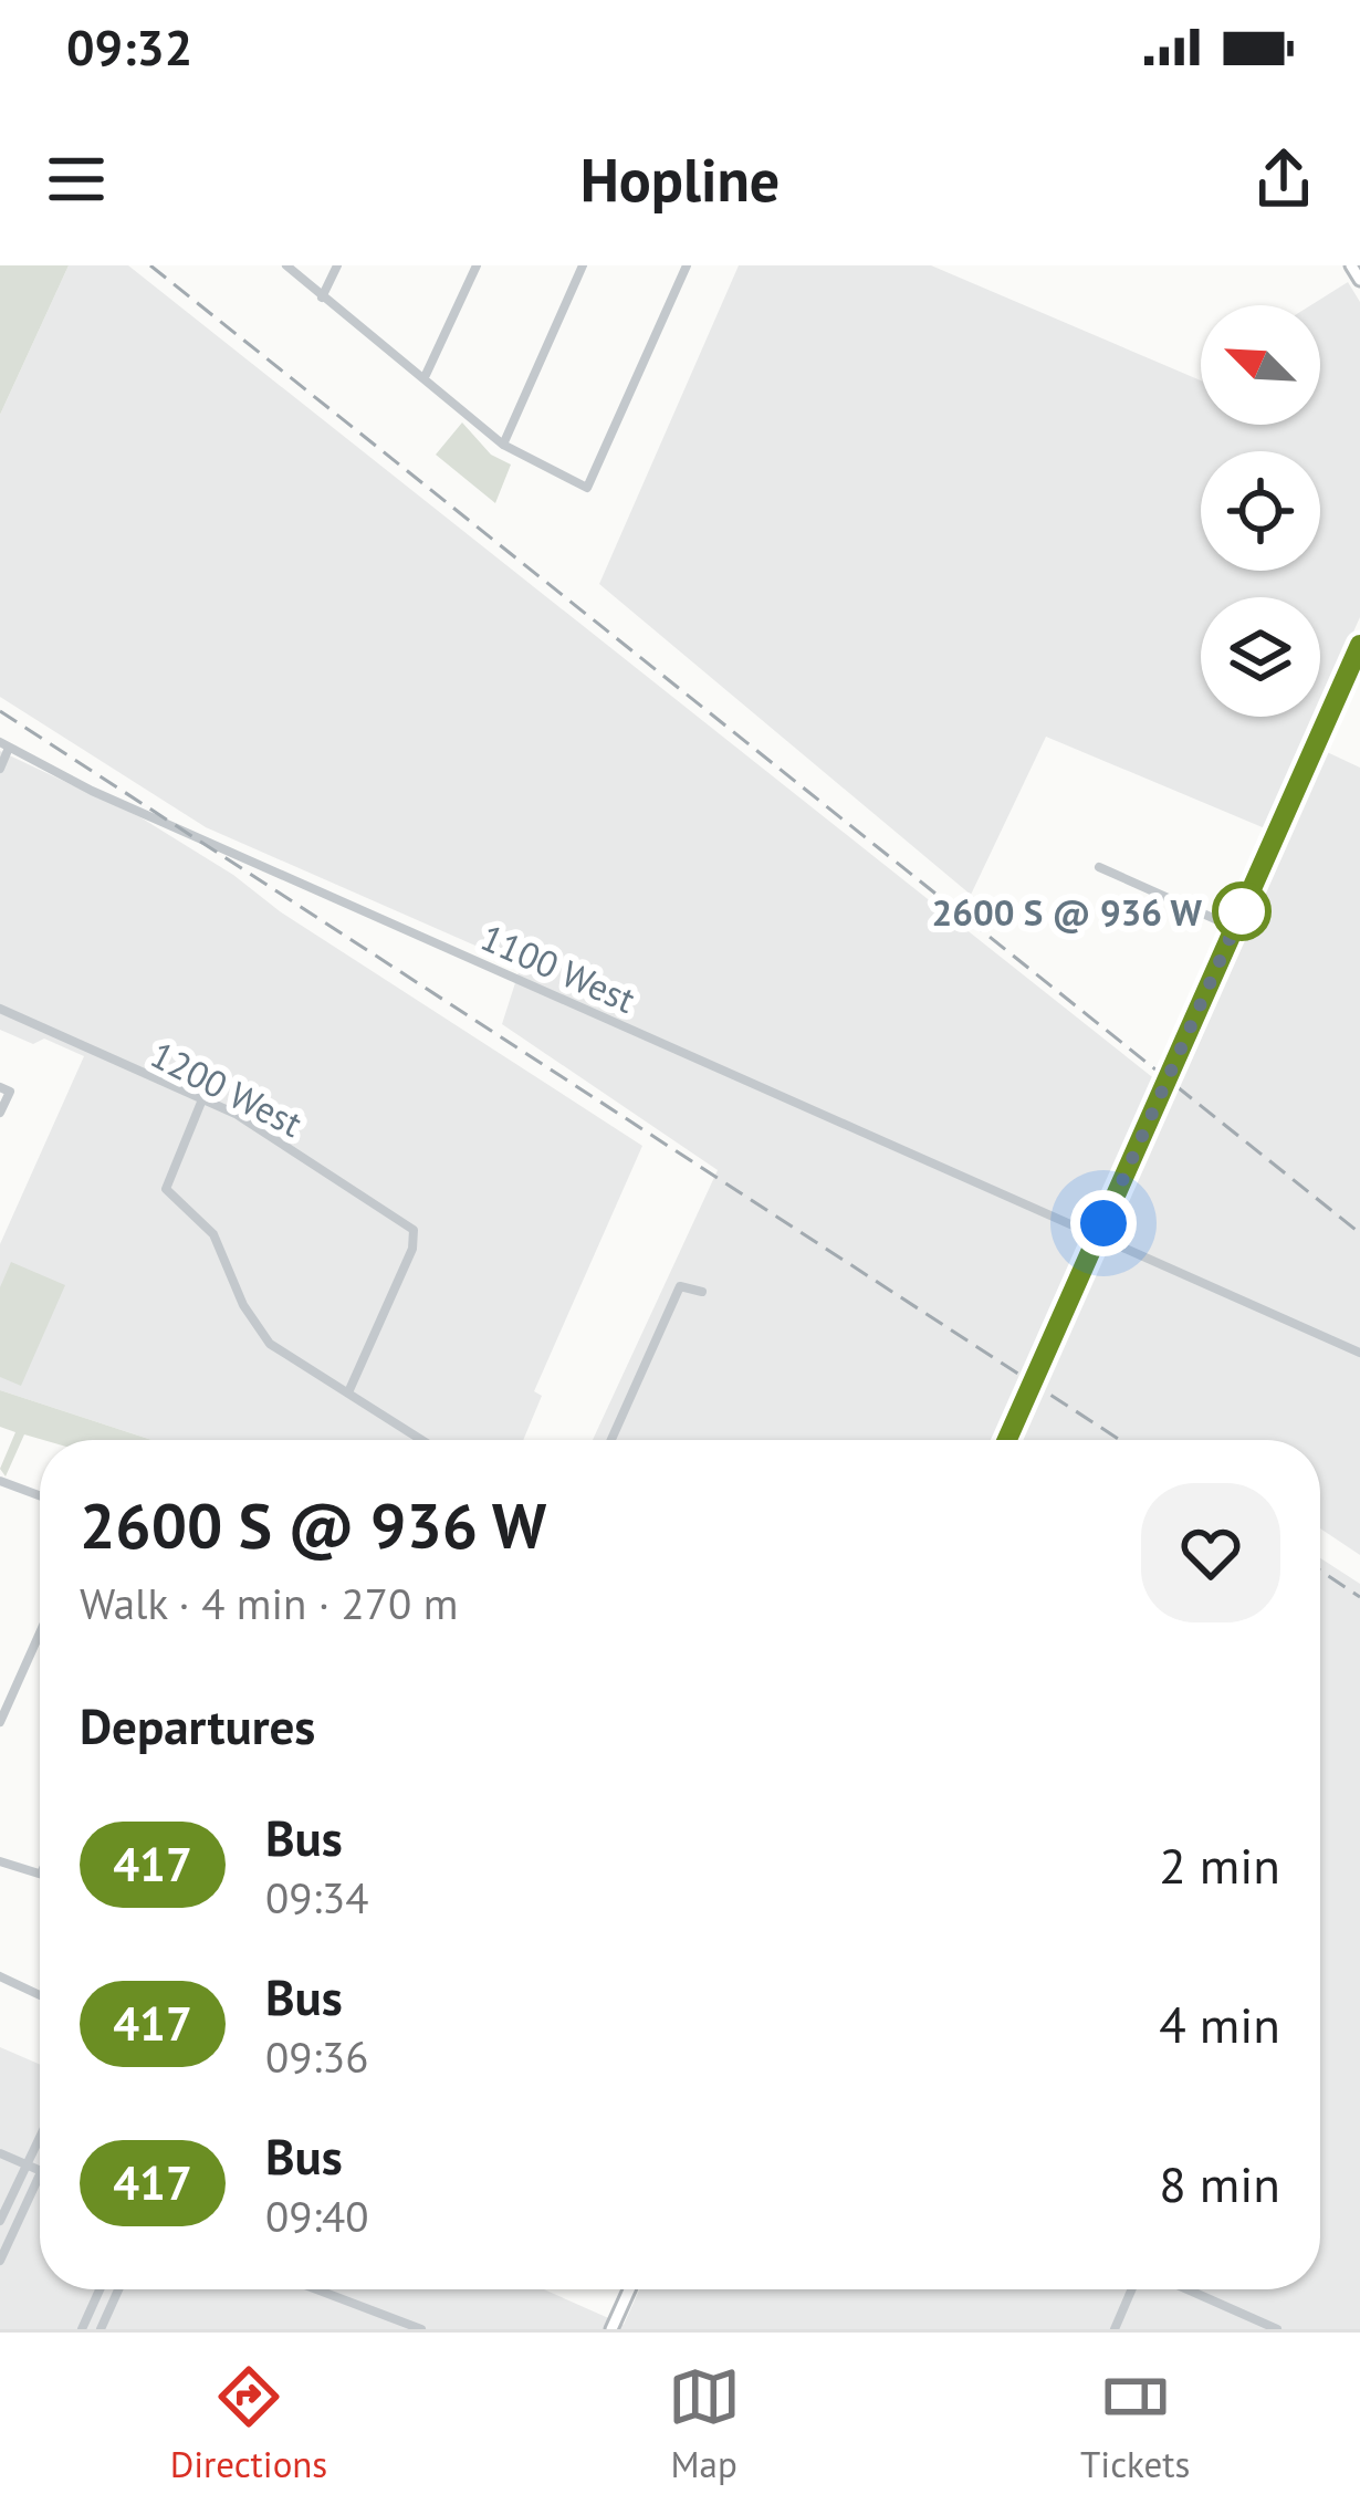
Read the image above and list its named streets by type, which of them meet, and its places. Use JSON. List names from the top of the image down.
{
  "streets": {
    "street": ["1100 West", "1200 West"]
  },
  "places": ["2600 S @ 936 W"],
  "lines": ["bus line 417"],
  "north": "top left",
  "page": {
    "status": "09:32",
    "header": "Hopline",
    "heading": [
      ["2600 S @ 936 W", "Walk · 4 min · 270 m"],
      "Departures"
    ],
    "list": [
      {
        "mark": "417",
        "name": "Bus",
        "note": "09:34",
        "value": "2 min"
      },
      {
        "mark": "417",
        "name": "Bus",
        "note": "09:36",
        "value": "4 min"
      },
      {
        "mark": "417",
        "name": "Bus",
        "note": "09:40",
        "value": "8 min"
      }
    ],
    "tabs": ["Directions", "Map", "Tickets"]
  }
}
